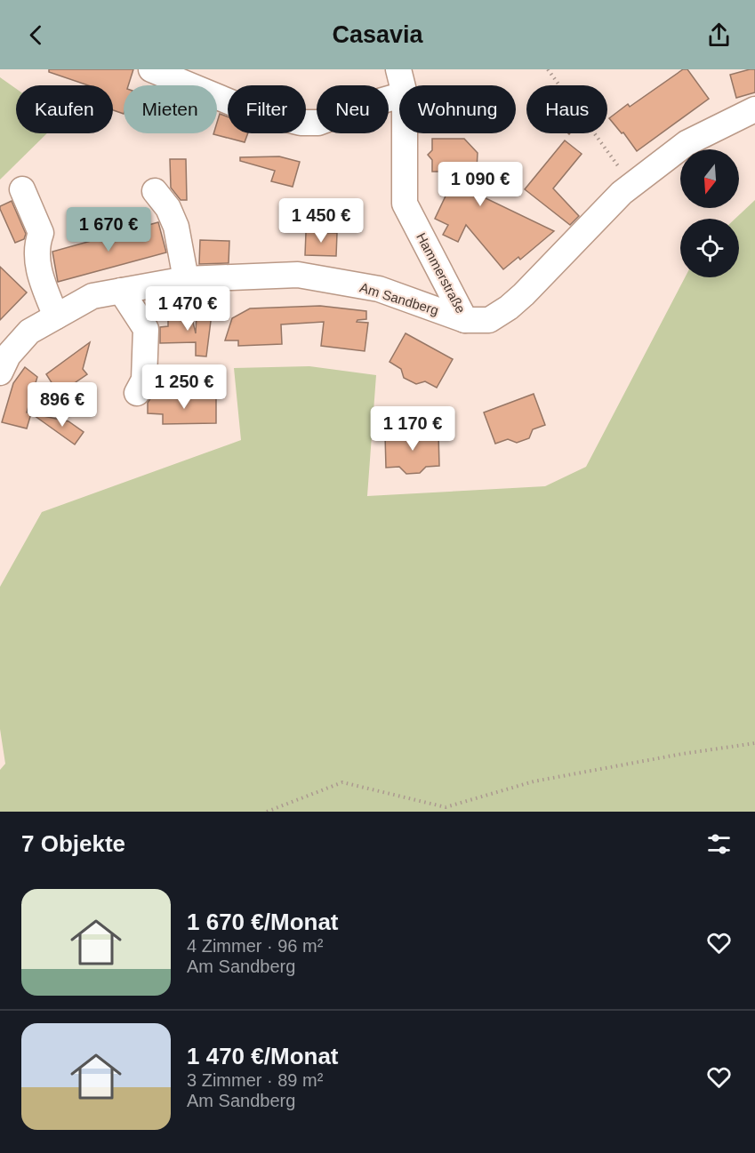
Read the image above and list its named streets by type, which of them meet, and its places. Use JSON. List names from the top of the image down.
{
  "streets": {
    "street": ["Hammerstraße", "Am Sandberg"]
  },
  "crossings": [
    ["Hammerstraße", "Am Sandberg"]
  ],
  "north": "bottom",
  "page": {
    "header": "Casavia",
    "chip": [
      "Kaufen",
      "Mieten",
      "Filter",
      "Neu",
      "Wohnung",
      "Haus"
    ],
    "price": [
      "1 090 €",
      "1 450 €",
      "1 670 €",
      "1 470 €",
      "1 250 €",
      "896 €",
      "1 170 €"
    ],
    "heading": "7 Objekte",
    "list": [
      {
        "name": "1 670 €/Monat",
        "note": "4 Zimmer · 96 m² · Am Sandberg"
      },
      {
        "name": "1 470 €/Monat",
        "note": "3 Zimmer · 89 m² · Am Sandberg"
      }
    ]
  }
}
